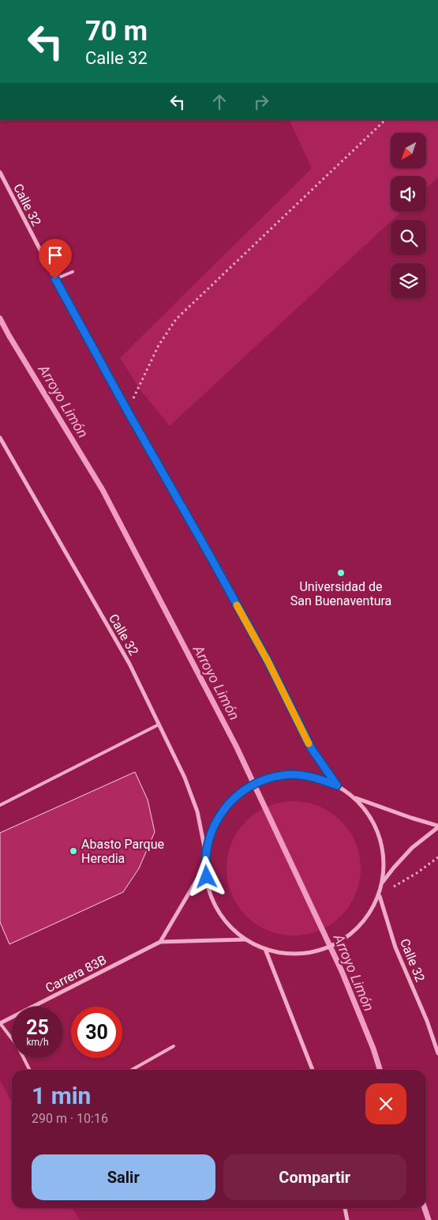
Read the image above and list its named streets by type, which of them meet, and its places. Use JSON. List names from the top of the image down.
{
  "streets": {
    "street": ["Calle 32", "Carrera 83B"]
  },
  "water": ["Arroyo Limón"],
  "places": ["Universidad de San Buenaventura", "Abasto Parque Heredia"],
  "north": "bottom left",
  "page": {
    "turn": ["70 m", "Calle 32"],
    "speed": "25 km/h",
    "limit": "30",
    "heading": ["1 min", "290 m · 10:16"],
    "buttons": ["Salir", "Compartir"]
  }
}
